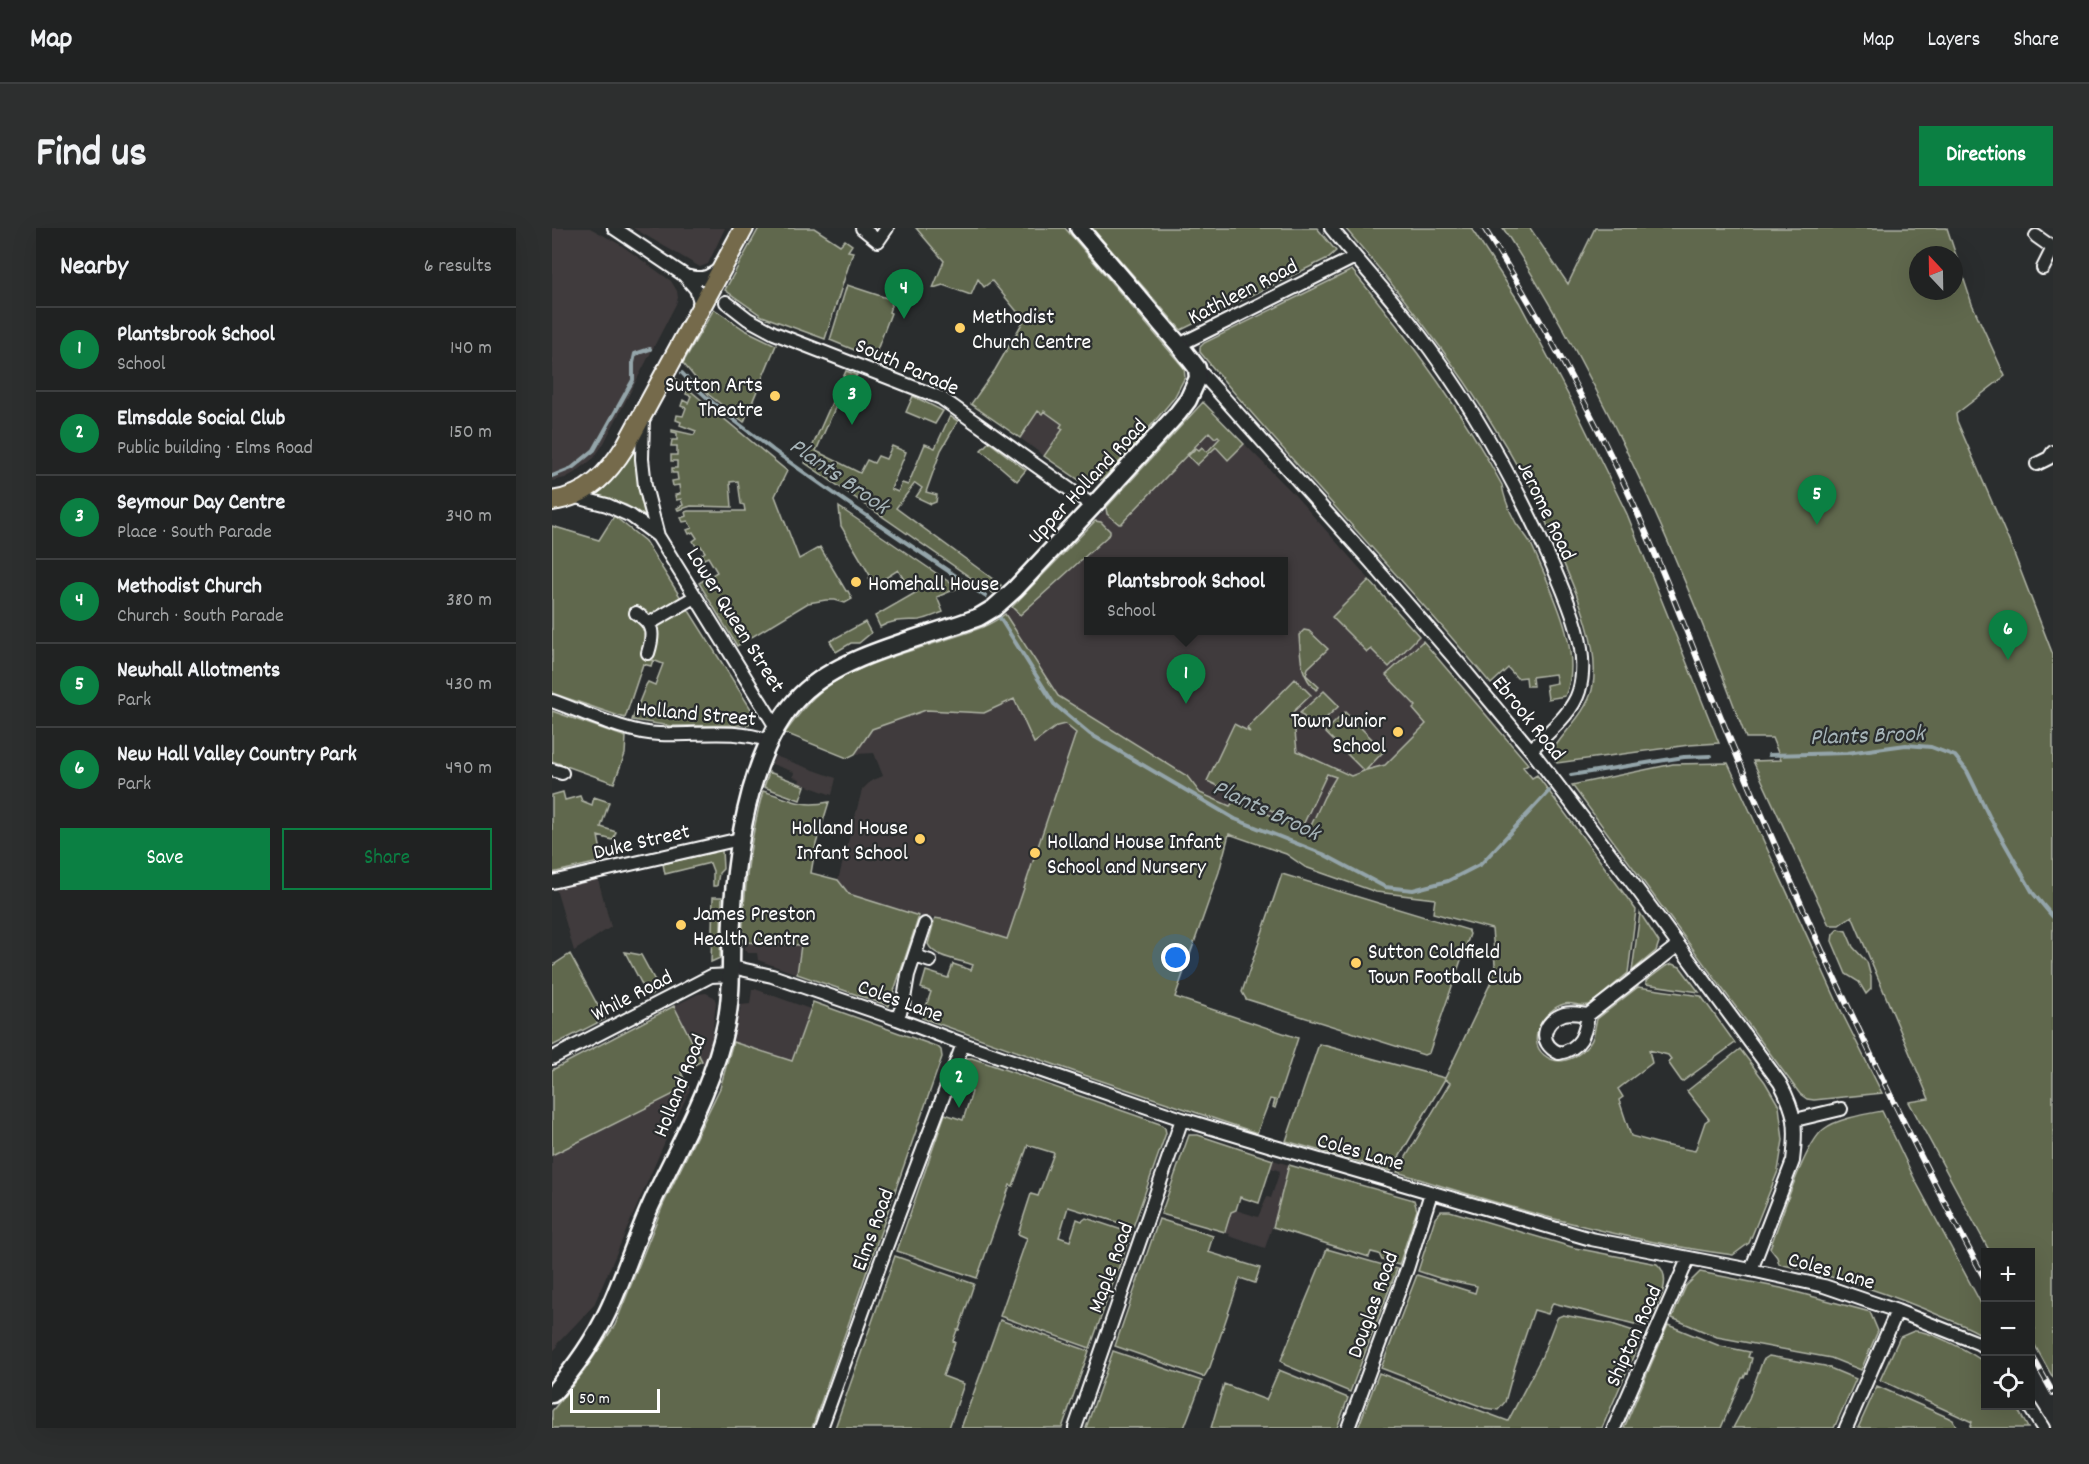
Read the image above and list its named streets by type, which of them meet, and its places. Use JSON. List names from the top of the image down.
{
  "streets": {
    "main road": ["Lower Queen Street"],
    "street": [
      "Kathleen Road",
      "South Parade",
      "Upper Holland Road",
      "Jerome Road",
      "Holland Street",
      "Ebrook Road",
      "Duke Street",
      "While Road",
      "Coles Lane",
      "Holland Road",
      "Elms Road",
      "Maple Road",
      "Douglas Road",
      "Shipton Road"
    ]
  },
  "crossings": [
    ["Kathleen Road", "Jerome Road"],
    ["South Parade", "Upper Holland Road"],
    ["Upper Holland Road", "Ebrook Road"],
    ["Upper Holland Road", "Holland Road"],
    ["Jerome Road", "Ebrook Road"],
    ["Lower Queen Street", "Holland Street"],
    ["Lower Queen Street", "Holland Road"],
    ["Holland Street", "Holland Road"],
    ["Ebrook Road", "Coles Lane"],
    ["Duke Street", "Holland Road"],
    ["While Road", "Coles Lane"],
    ["While Road", "Holland Road"],
    ["Coles Lane", "Holland Road"],
    ["Coles Lane", "Elms Road"],
    ["Coles Lane", "Maple Road"],
    ["Coles Lane", "Douglas Road"],
    ["Coles Lane", "Shipton Road"]
  ],
  "water": ["Plants Brook"],
  "places": [
    "Methodist Church Centre",
    "Sutton Arts Theatre",
    "Homehall House",
    "Town Junior School",
    "Holland House Infant School",
    "Holland House Infant School and Nursery",
    "James Preston Health Centre",
    "Sutton Coldfield Town Football Club"
  ],
  "scale_bar": "50 m",
  "north": "top",
  "page": {
    "header": "Map",
    "nav": ["Map", "Layers", "Share"],
    "title": "Find us",
    "buttons": [
      "Directions",
      ["Save", "Share"]
    ],
    "heading": ["Nearby", "6 results"],
    "pins": [
      "4",
      "3",
      "5",
      "6",
      "1",
      "2"
    ],
    "list": [
      {
        "mark": "1",
        "name": "Plantsbrook School",
        "note": "School",
        "value": "140 m"
      },
      {
        "mark": "2",
        "name": "Elmsdale Social Club",
        "note": "Public building · Elms Road",
        "value": "150 m"
      },
      {
        "mark": "3",
        "name": "Seymour Day Centre",
        "note": "Place · South Parade",
        "value": "340 m"
      },
      {
        "mark": "4",
        "name": "Methodist Church",
        "note": "Church · South Parade",
        "value": "380 m"
      },
      {
        "mark": "5",
        "name": "Newhall Allotments",
        "note": "Park",
        "value": "430 m"
      },
      {
        "mark": "6",
        "name": "New Hall Valley Country Park",
        "note": "Park",
        "value": "490 m"
      }
    ],
    "popup": ["Plantsbrook School", "School"],
    "map_buttons": ["+", "−"],
    "scale": "50 m"
  }
}
